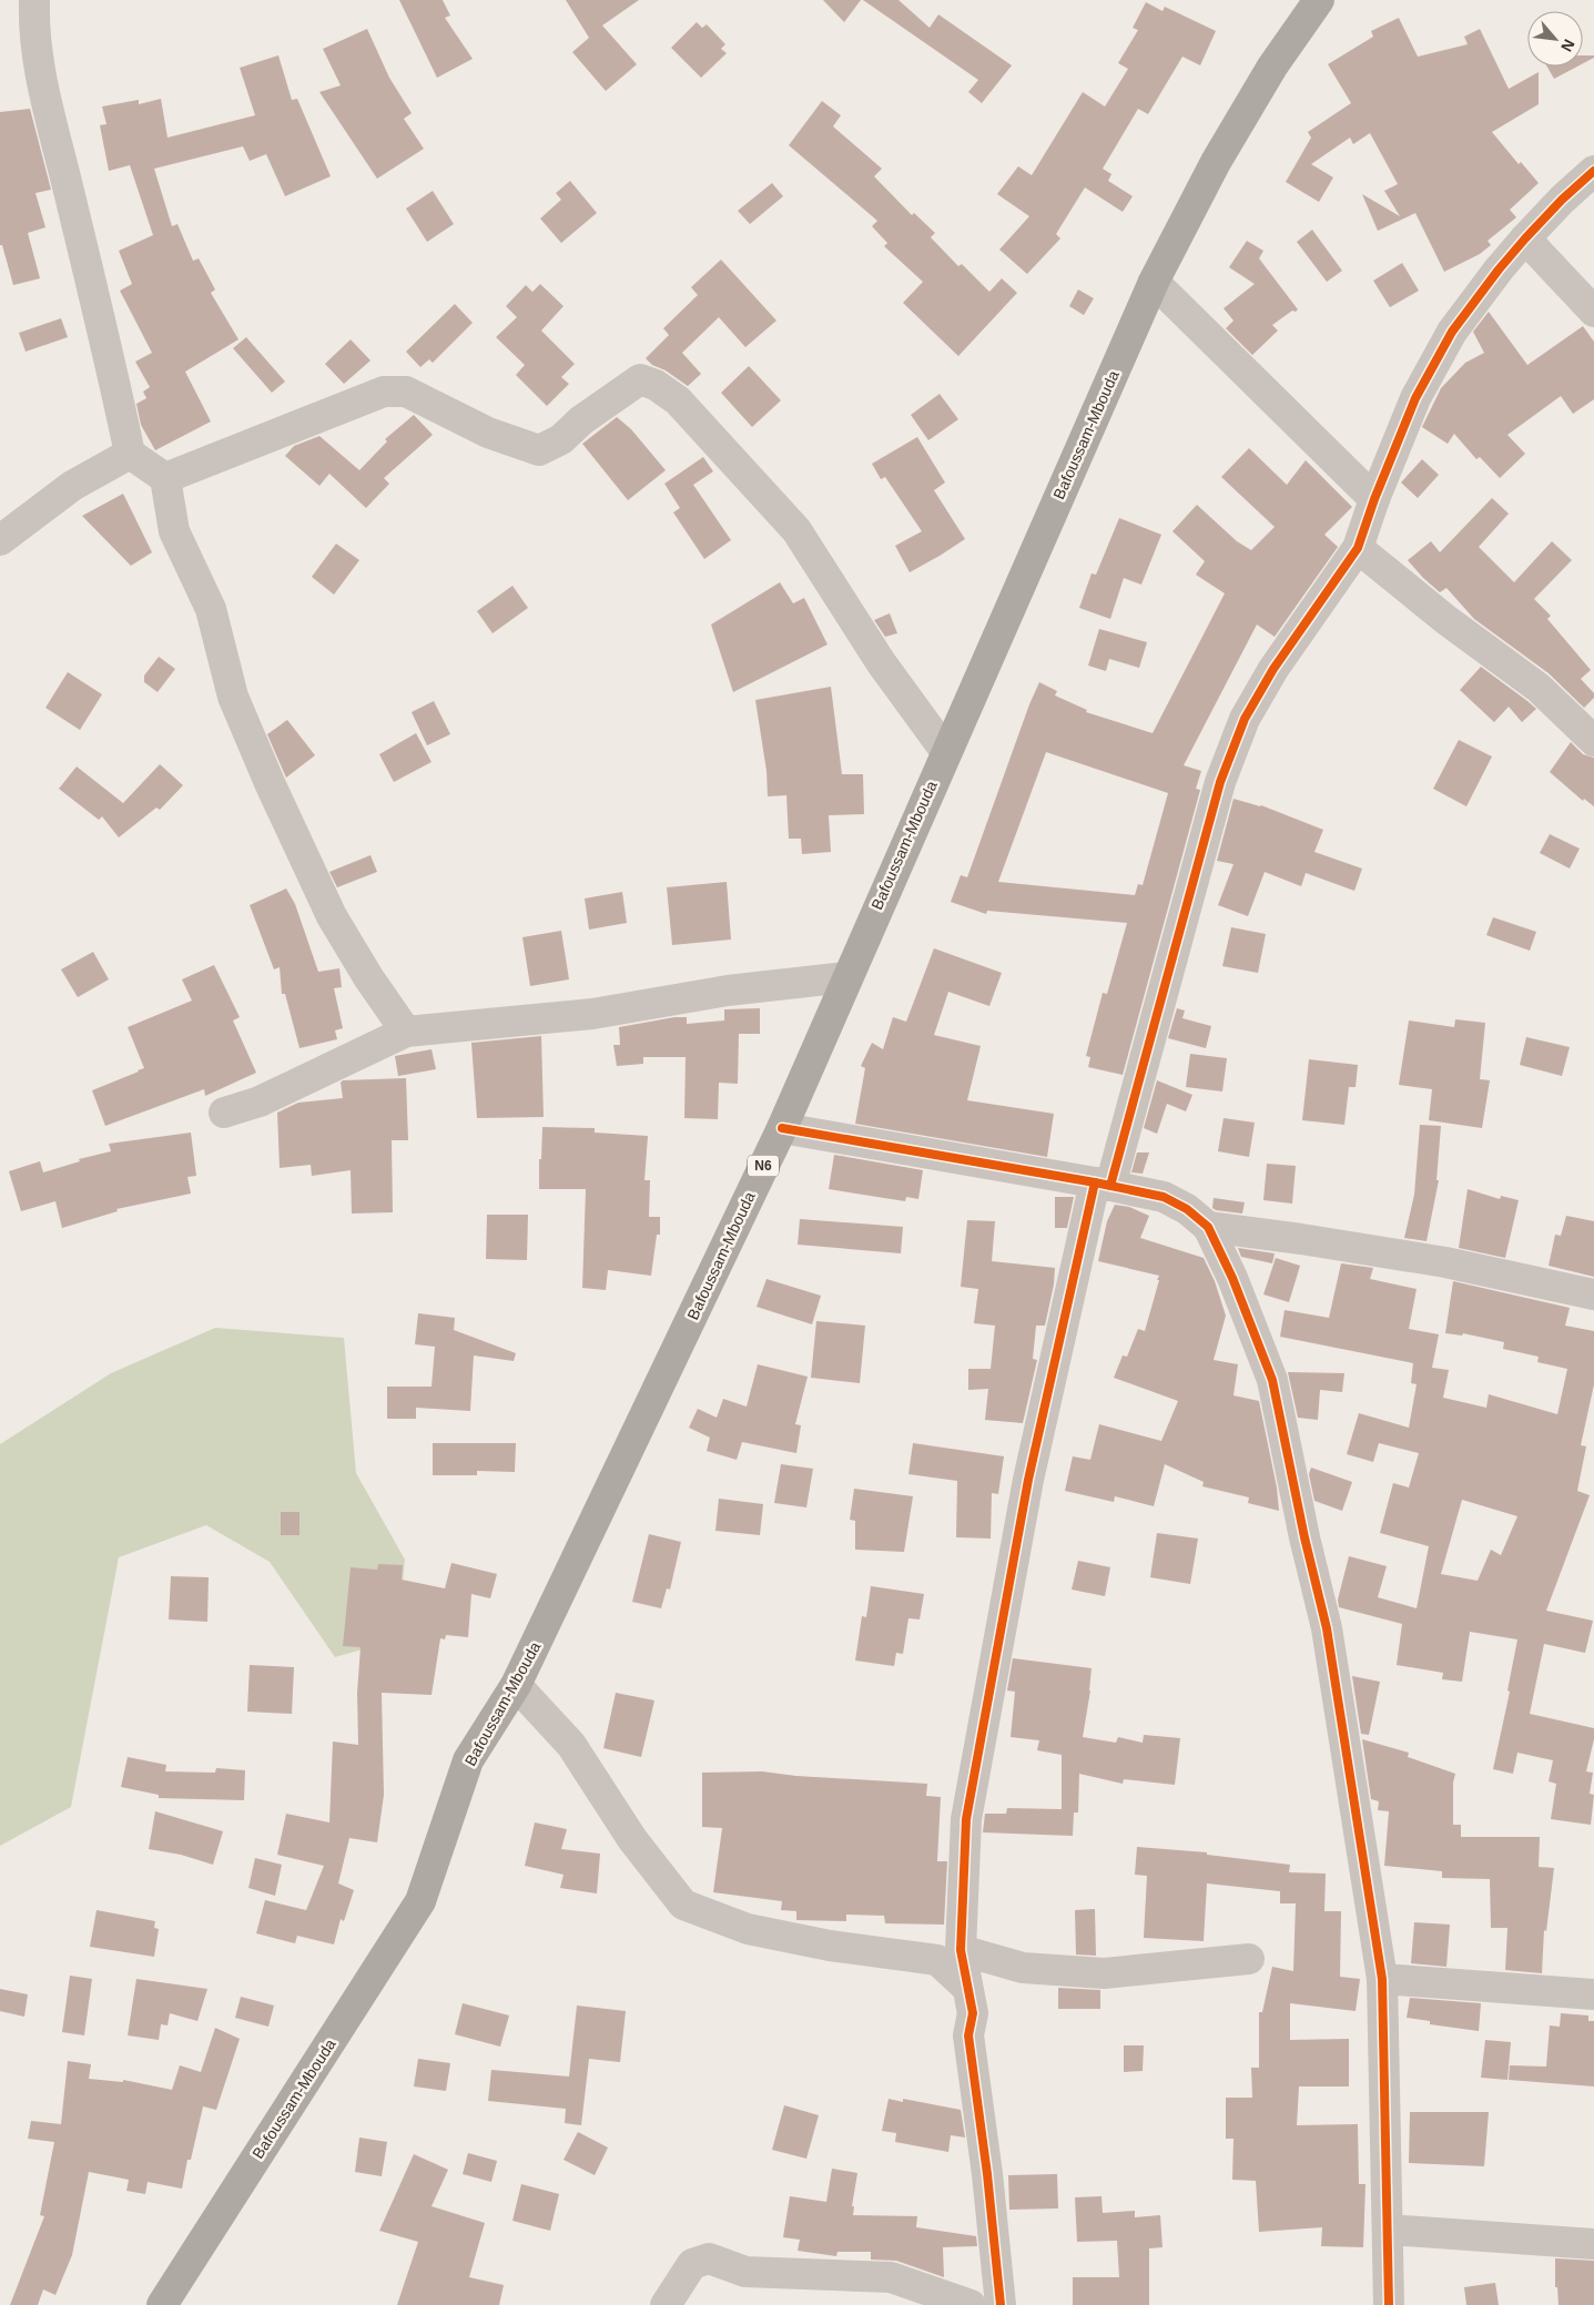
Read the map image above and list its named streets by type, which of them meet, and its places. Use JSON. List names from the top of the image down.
{
  "streets": {
    "highway": ["Bafoussam-Mbouda", "N6"]
  },
  "north": "bottom right"
}
